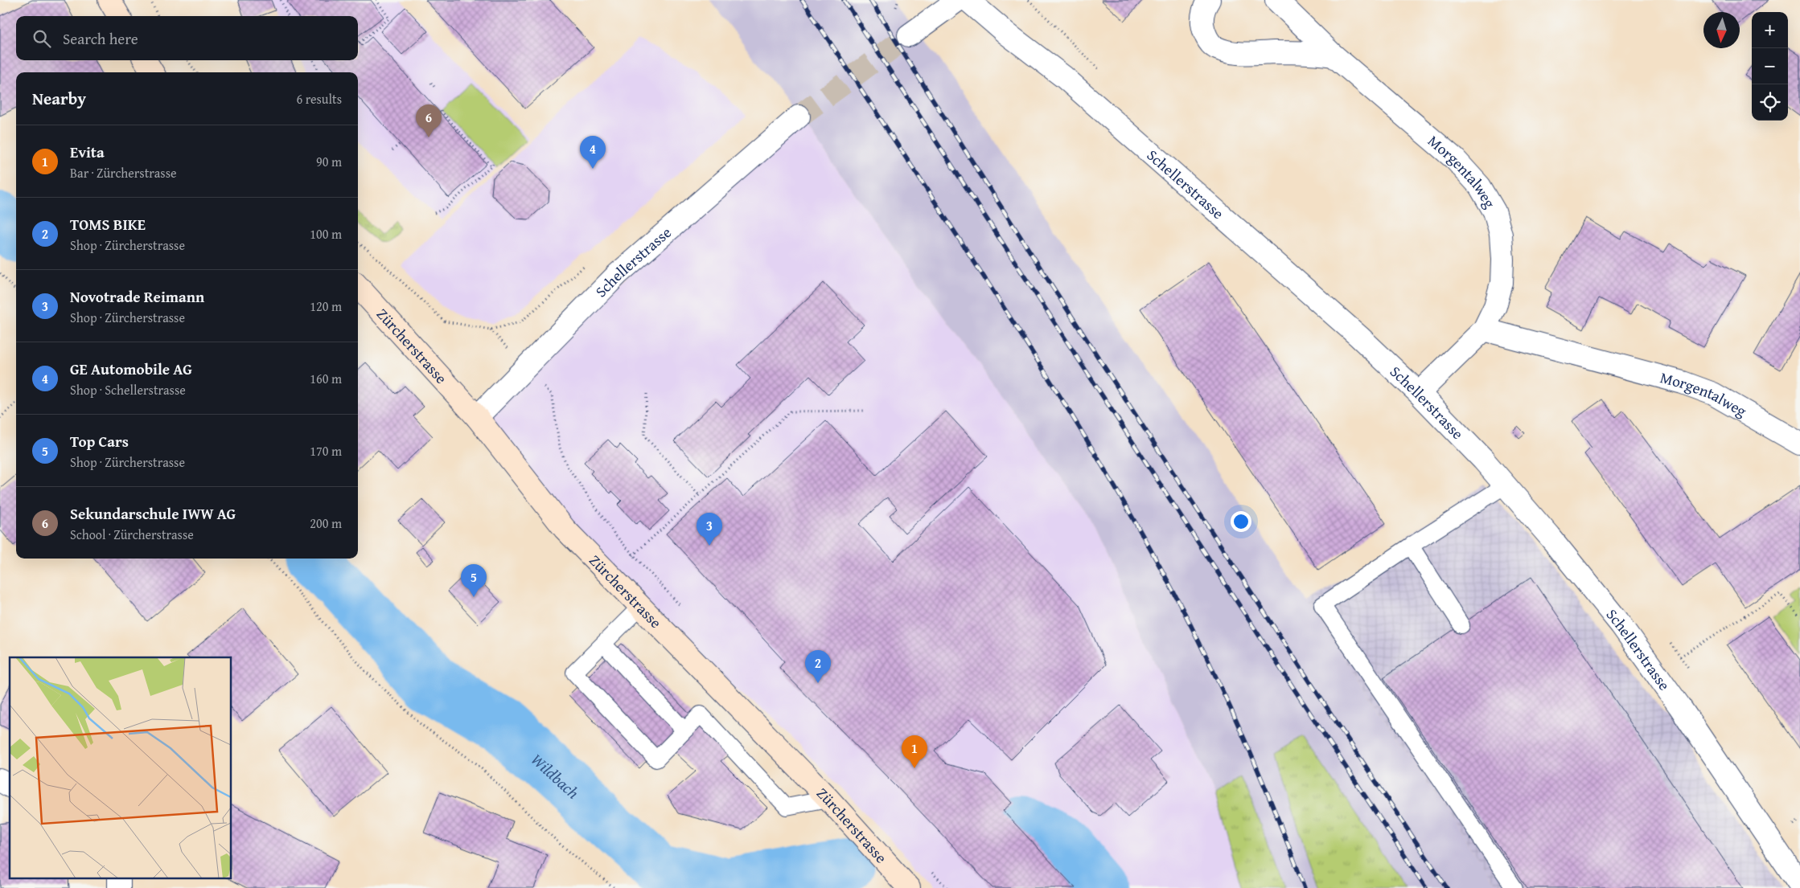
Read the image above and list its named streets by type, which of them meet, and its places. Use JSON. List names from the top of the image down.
{
  "streets": {
    "main road": ["Zürcherstrasse"],
    "street": ["Morgentalweg", "Schellerstrasse"]
  },
  "crossings": [
    ["Morgentalweg", "Schellerstrasse"],
    ["Schellerstrasse", "Zürcherstrasse"]
  ],
  "water": ["Wildbach"],
  "north": "bottom",
  "page": {
    "map_buttons": ["+", "−"],
    "search": "Search here",
    "heading": ["Nearby", "6 results"],
    "pins": [
      "6",
      "4",
      "3",
      "5",
      "2",
      "1"
    ],
    "list": [
      {
        "mark": "1",
        "name": "Evita",
        "note": "Bar · Zürcherstrasse",
        "value": "90 m"
      },
      {
        "mark": "2",
        "name": "TOMS BIKE",
        "note": "Shop · Zürcherstrasse",
        "value": "100 m"
      },
      {
        "mark": "3",
        "name": "Novotrade Reimann",
        "note": "Shop · Zürcherstrasse",
        "value": "120 m"
      },
      {
        "mark": "4",
        "name": "GE Automobile AG",
        "note": "Shop · Schellerstrasse",
        "value": "160 m"
      },
      {
        "mark": "5",
        "name": "Top Cars",
        "note": "Shop · Zürcherstrasse",
        "value": "170 m"
      },
      {
        "mark": "6",
        "name": "Sekundarschule IWW AG",
        "note": "School · Zürcherstrasse",
        "value": "200 m"
      }
    ]
  }
}
